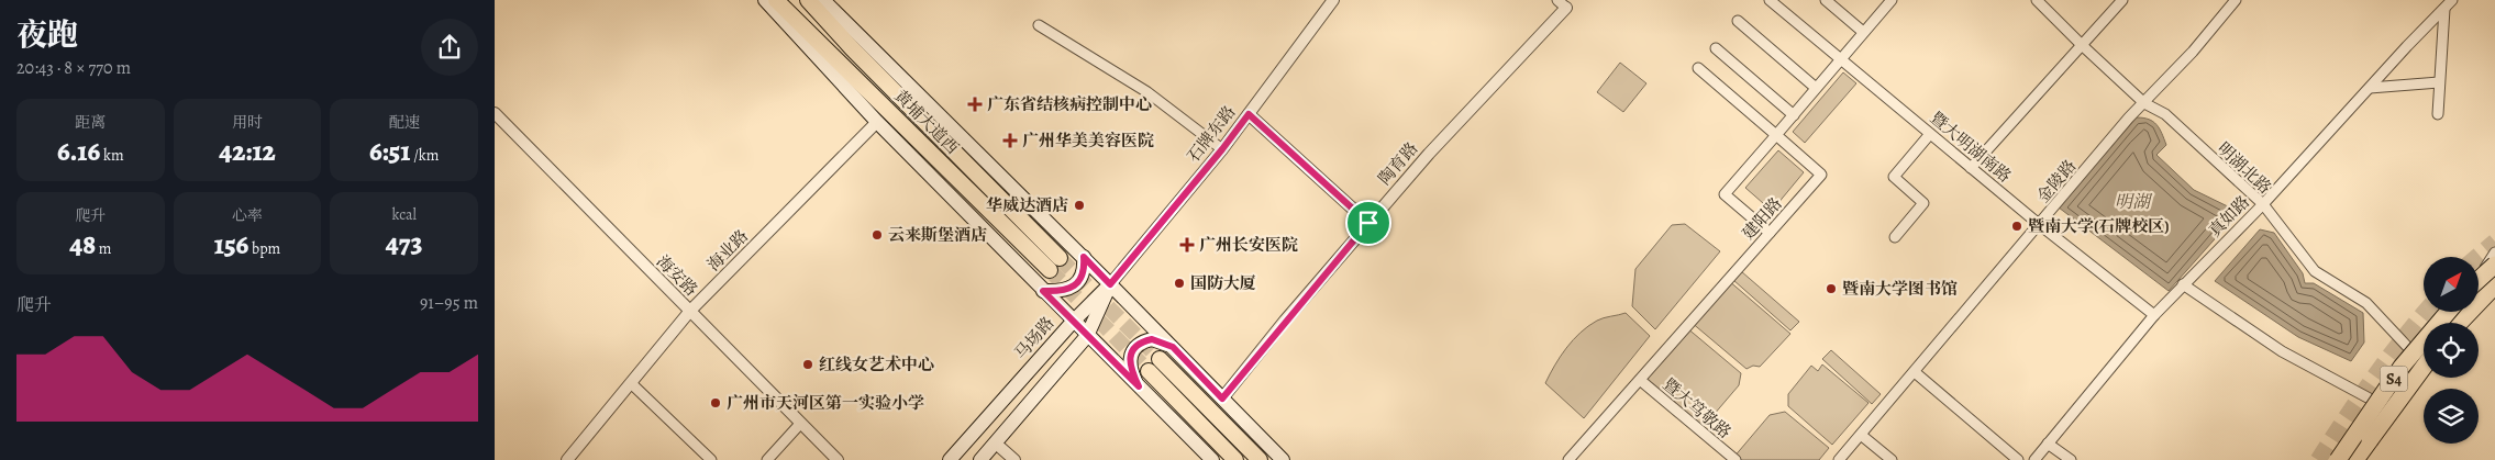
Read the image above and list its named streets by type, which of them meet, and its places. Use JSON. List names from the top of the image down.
{
  "streets": {
    "highway": ["S4"],
    "main road": ["黄埔大道西", "马场路"],
    "street": [
      "石牌东路",
      "暨大明湖南路",
      "陶育路",
      "明湖北路",
      "金陵路",
      "真如路",
      "建阳路",
      "海业路",
      "海安路",
      "暨大笃敬路"
    ]
  },
  "crossings": [
    ["石牌东路", "马场路"],
    ["暨大明湖南路", "金陵路"],
    ["暨大明湖南路", "真如路"],
    ["明湖北路", "金陵路"],
    ["明湖北路", "真如路"],
    ["建阳路", "暨大笃敬路"],
    ["海业路", "海安路"]
  ],
  "water": ["明湖"],
  "places": {
    "health": ["广东省结核病控制中心", "广州华美美容医院", "广州长安医院"],
    "other": [
      "华威达酒店",
      "暨南大学(石牌校区)",
      "云来斯堡酒店",
      "国防大厦",
      "暨南大学图书馆",
      "红线女艺术中心",
      "广州市天河区第一实验小学"
    ]
  },
  "north": "top right",
  "page": {
    "heading": ["夜跑", "20:43 · 8 × 770 m"],
    "stats": [
      ["距离", "6.16 km"],
      ["用时", "42:12"],
      ["配速", "6:51 /km"],
      ["爬升", "48 m"],
      ["心率", "156 bpm"],
      ["kcal", "473"]
    ],
    "chart": ["爬升", "91–95 m"]
  }
}
